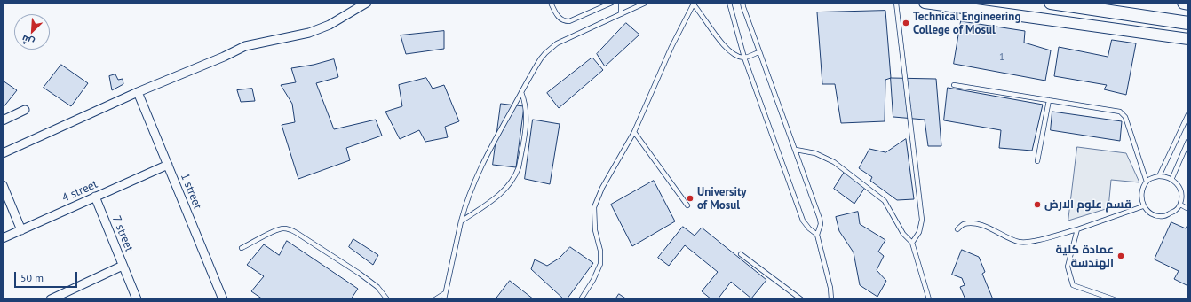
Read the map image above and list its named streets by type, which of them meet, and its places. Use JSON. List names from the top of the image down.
{
  "streets": {
    "street": ["4 street", "1 street", "7 street"]
  },
  "crossings": [
    ["4 street", "1 street"],
    ["4 street", "7 street"]
  ],
  "places": [
    "Technical Engineering College of Mosul",
    "University of Mosul",
    "قسم علوم الارض",
    "عمادة كلية الهندسة"
  ],
  "house_numbers": ["1"],
  "scale_bar": "50 m",
  "north": "bottom left"
}
